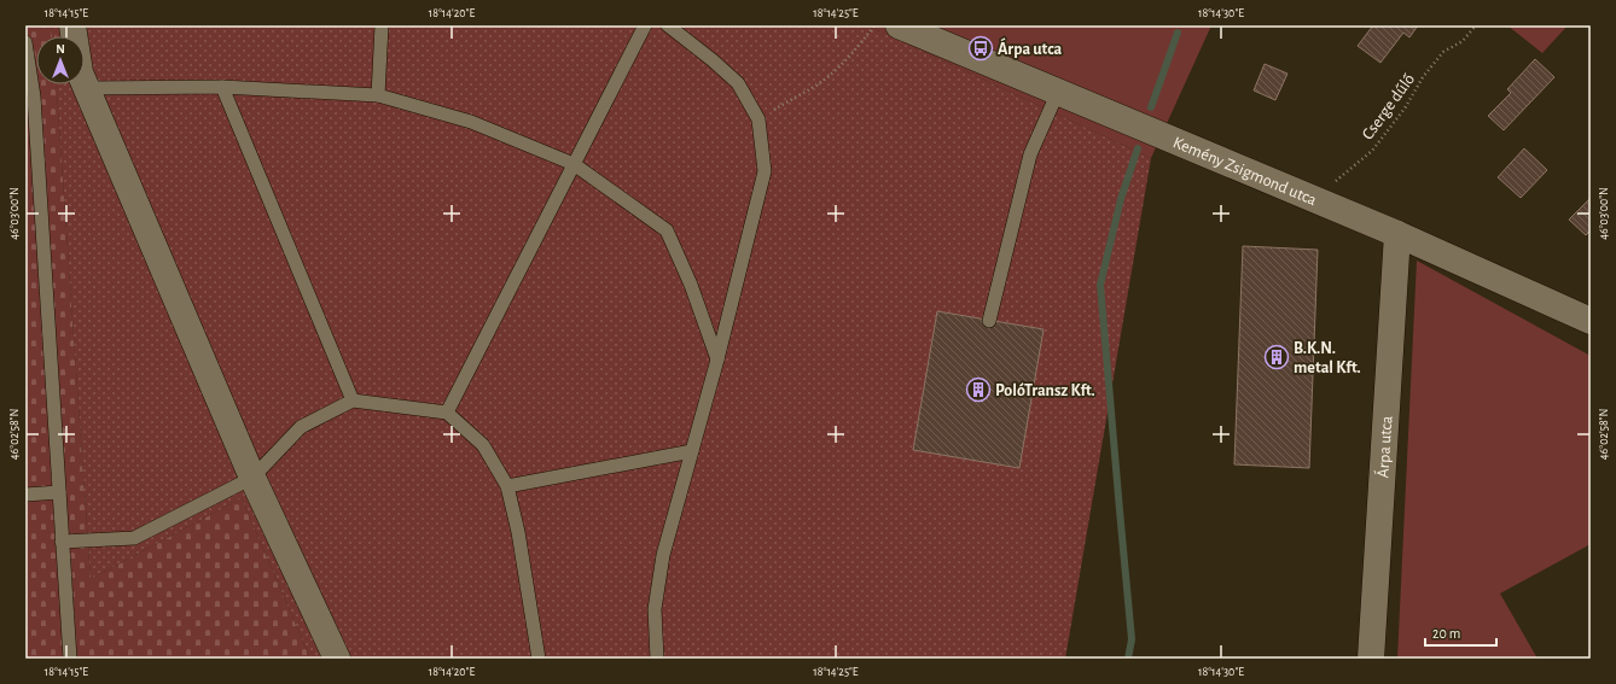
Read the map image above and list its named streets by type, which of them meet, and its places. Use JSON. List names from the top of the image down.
{
  "streets": {
    "street": ["Kemény Zsigmond utca", "Árpa utca"],
    "path": ["Cserge dűlő"]
  },
  "crossings": [
    ["Cserge dűlő", "Kemény Zsigmond utca"],
    ["Kemény Zsigmond utca", "Árpa utca"]
  ],
  "places": {
    "bus stop": ["Árpa utca"],
    "building": ["B.K.N. metal Kft.", "PolóTransz Kft."]
  },
  "scale_bar": "20 m",
  "north": "top",
  "coordinates": [
    "18°14'15\"E",
    "18°14'20\"E",
    "18°14'25\"E",
    "18°14'30\"E",
    "46°03'00\"N",
    "46°02'58\"N"
  ]
}
